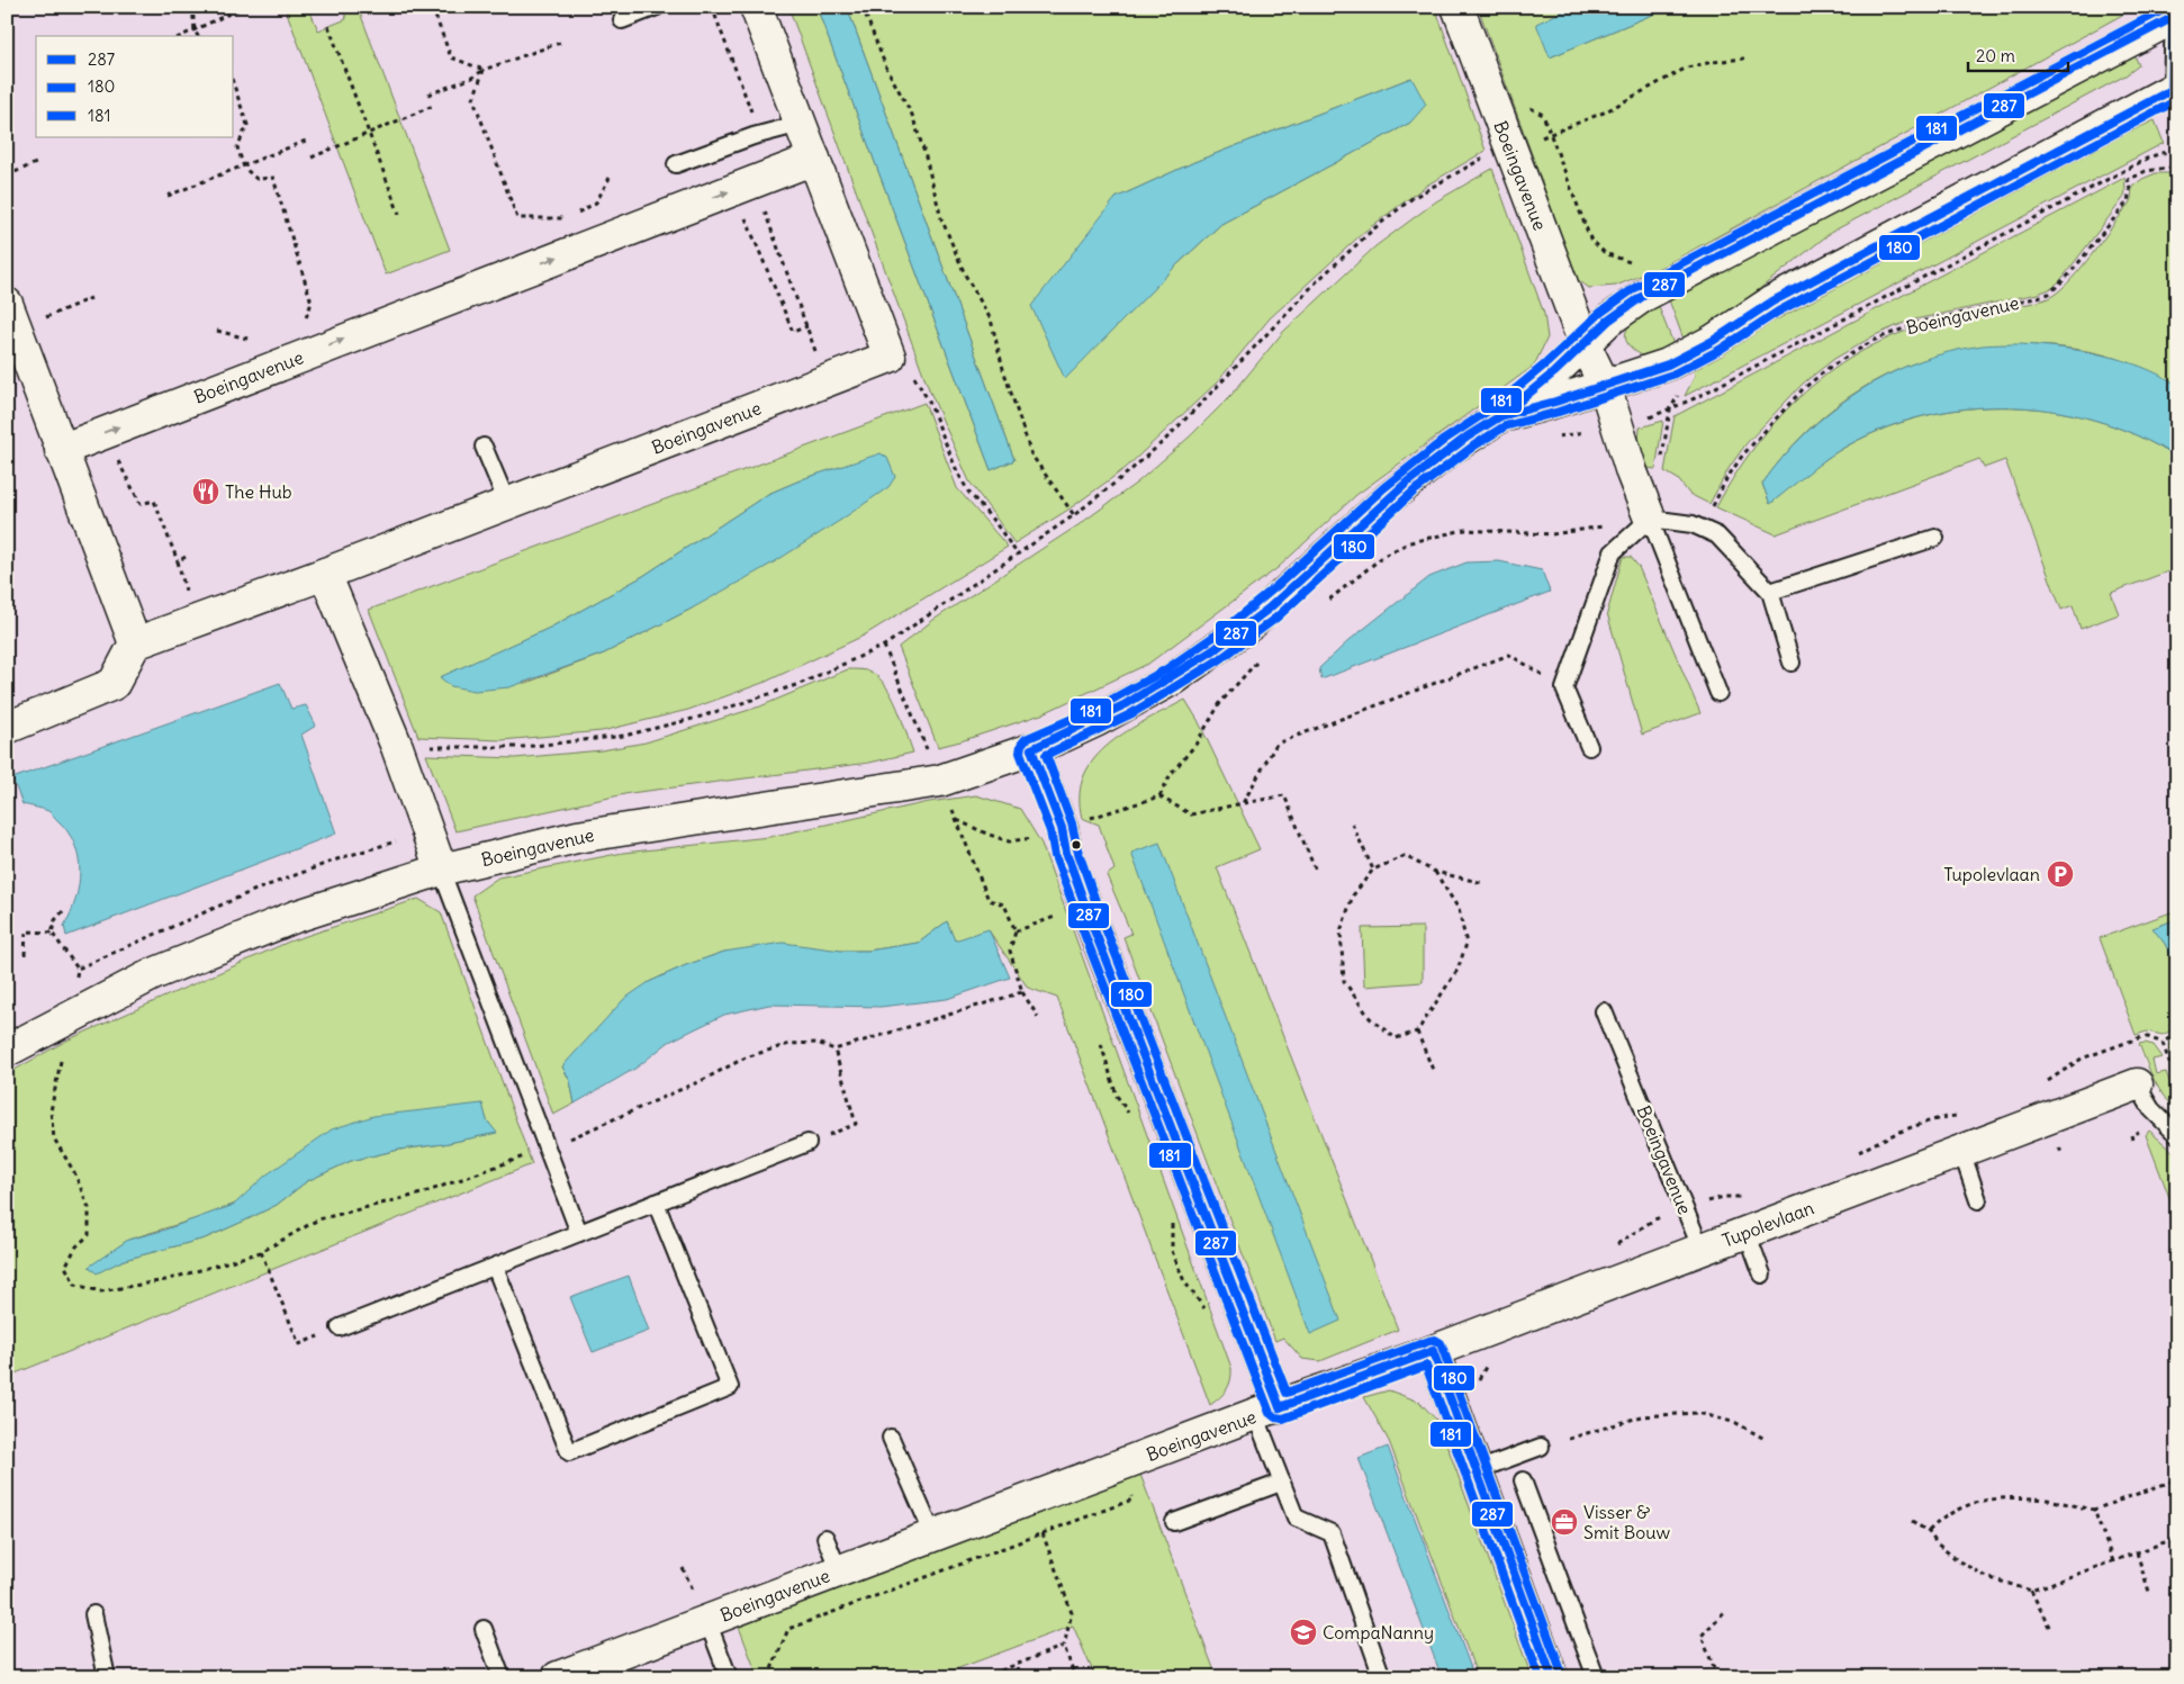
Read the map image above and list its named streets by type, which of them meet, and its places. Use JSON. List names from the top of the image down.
{
  "streets": {
    "street": ["Boeingavenue", "Tupolevlaan"]
  },
  "crossings": [
    ["Boeingavenue", "Tupolevlaan"]
  ],
  "places": {
    "restaurant": ["The Hub"],
    "parking": ["Tupolevlaan"],
    "office": ["Visser & Smit Bouw"],
    "school or university": ["CompaNanny"]
  },
  "lines": ["transit line 287", "transit line 181", "transit line 180"],
  "legend": ["287", "180", "181"],
  "scale_bar": "20 m"
}
